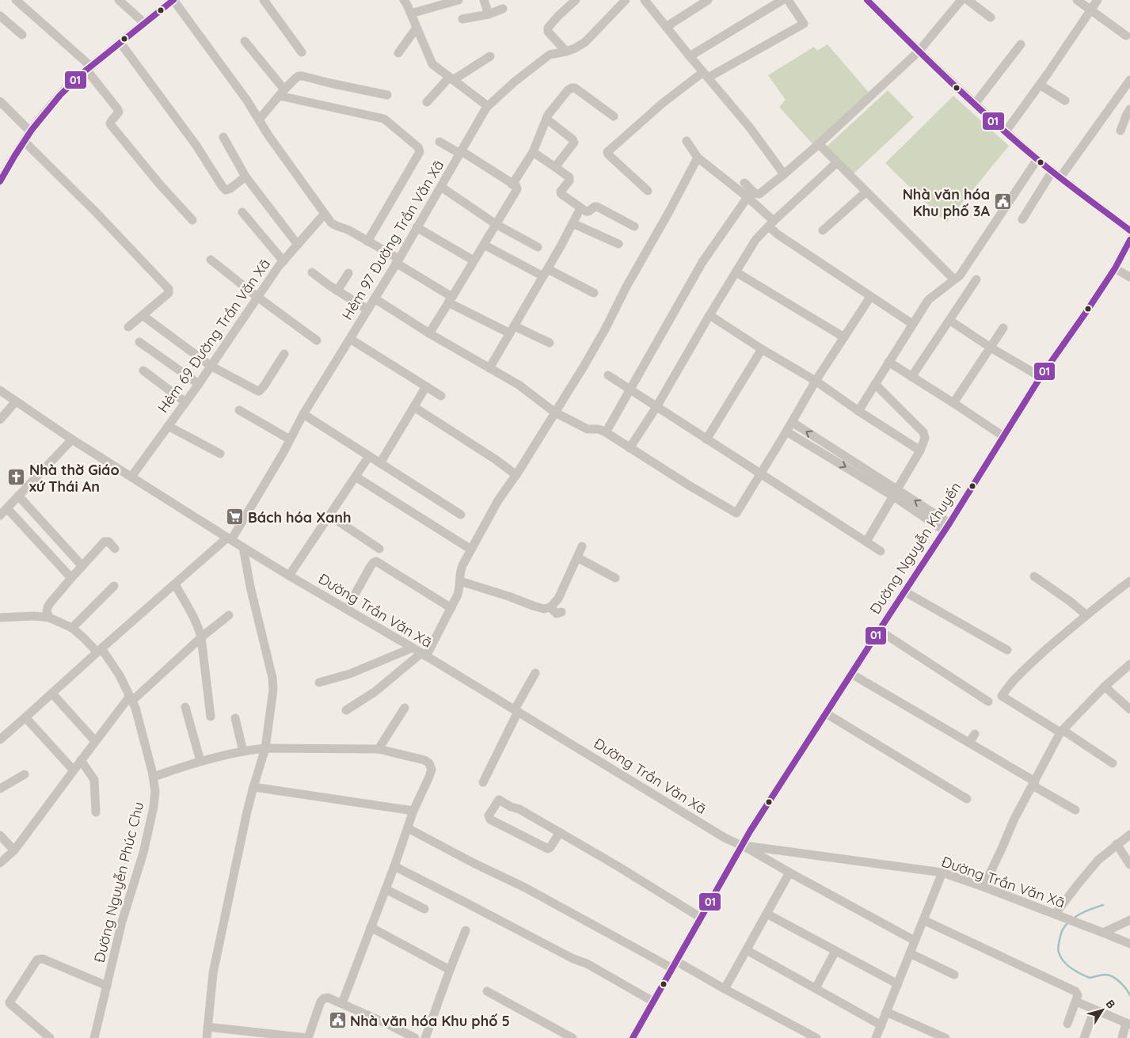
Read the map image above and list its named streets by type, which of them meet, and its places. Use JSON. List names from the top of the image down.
{
  "streets": {
    "street": [
      "Hẻm 97 Đường Trần Văn Xã",
      "Hẻm 69 Đường Trần Văn Xã",
      "Đường Nguyễn Khuyến",
      "Đường Trần Văn Xã",
      "Đường Nguyễn Phúc Chu"
    ]
  },
  "crossings": [
    ["Hẻm 97 Đường Trần Văn Xã", "Đường Trần Văn Xã"],
    ["Hẻm 69 Đường Trần Văn Xã", "Đường Trần Văn Xã"],
    ["Đường Nguyễn Khuyến", "Đường Trần Văn Xã"]
  ],
  "places": {
    "public building": ["Nhà văn hóa Khu phố 3A", "Nhà văn hóa Khu phố 5"],
    "church": ["Nhà thờ Giáo xứ Thái An"],
    "supermarket": ["Bách hóa Xanh"]
  },
  "lines": ["transit line 01"],
  "north": "top right"
}
